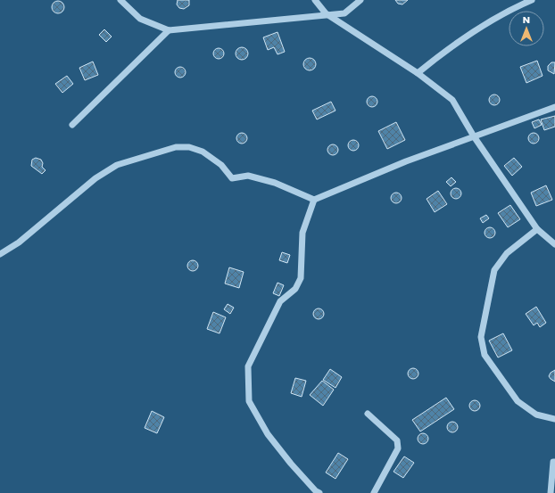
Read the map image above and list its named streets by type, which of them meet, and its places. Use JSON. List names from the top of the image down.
{
  "north": "top"
}
